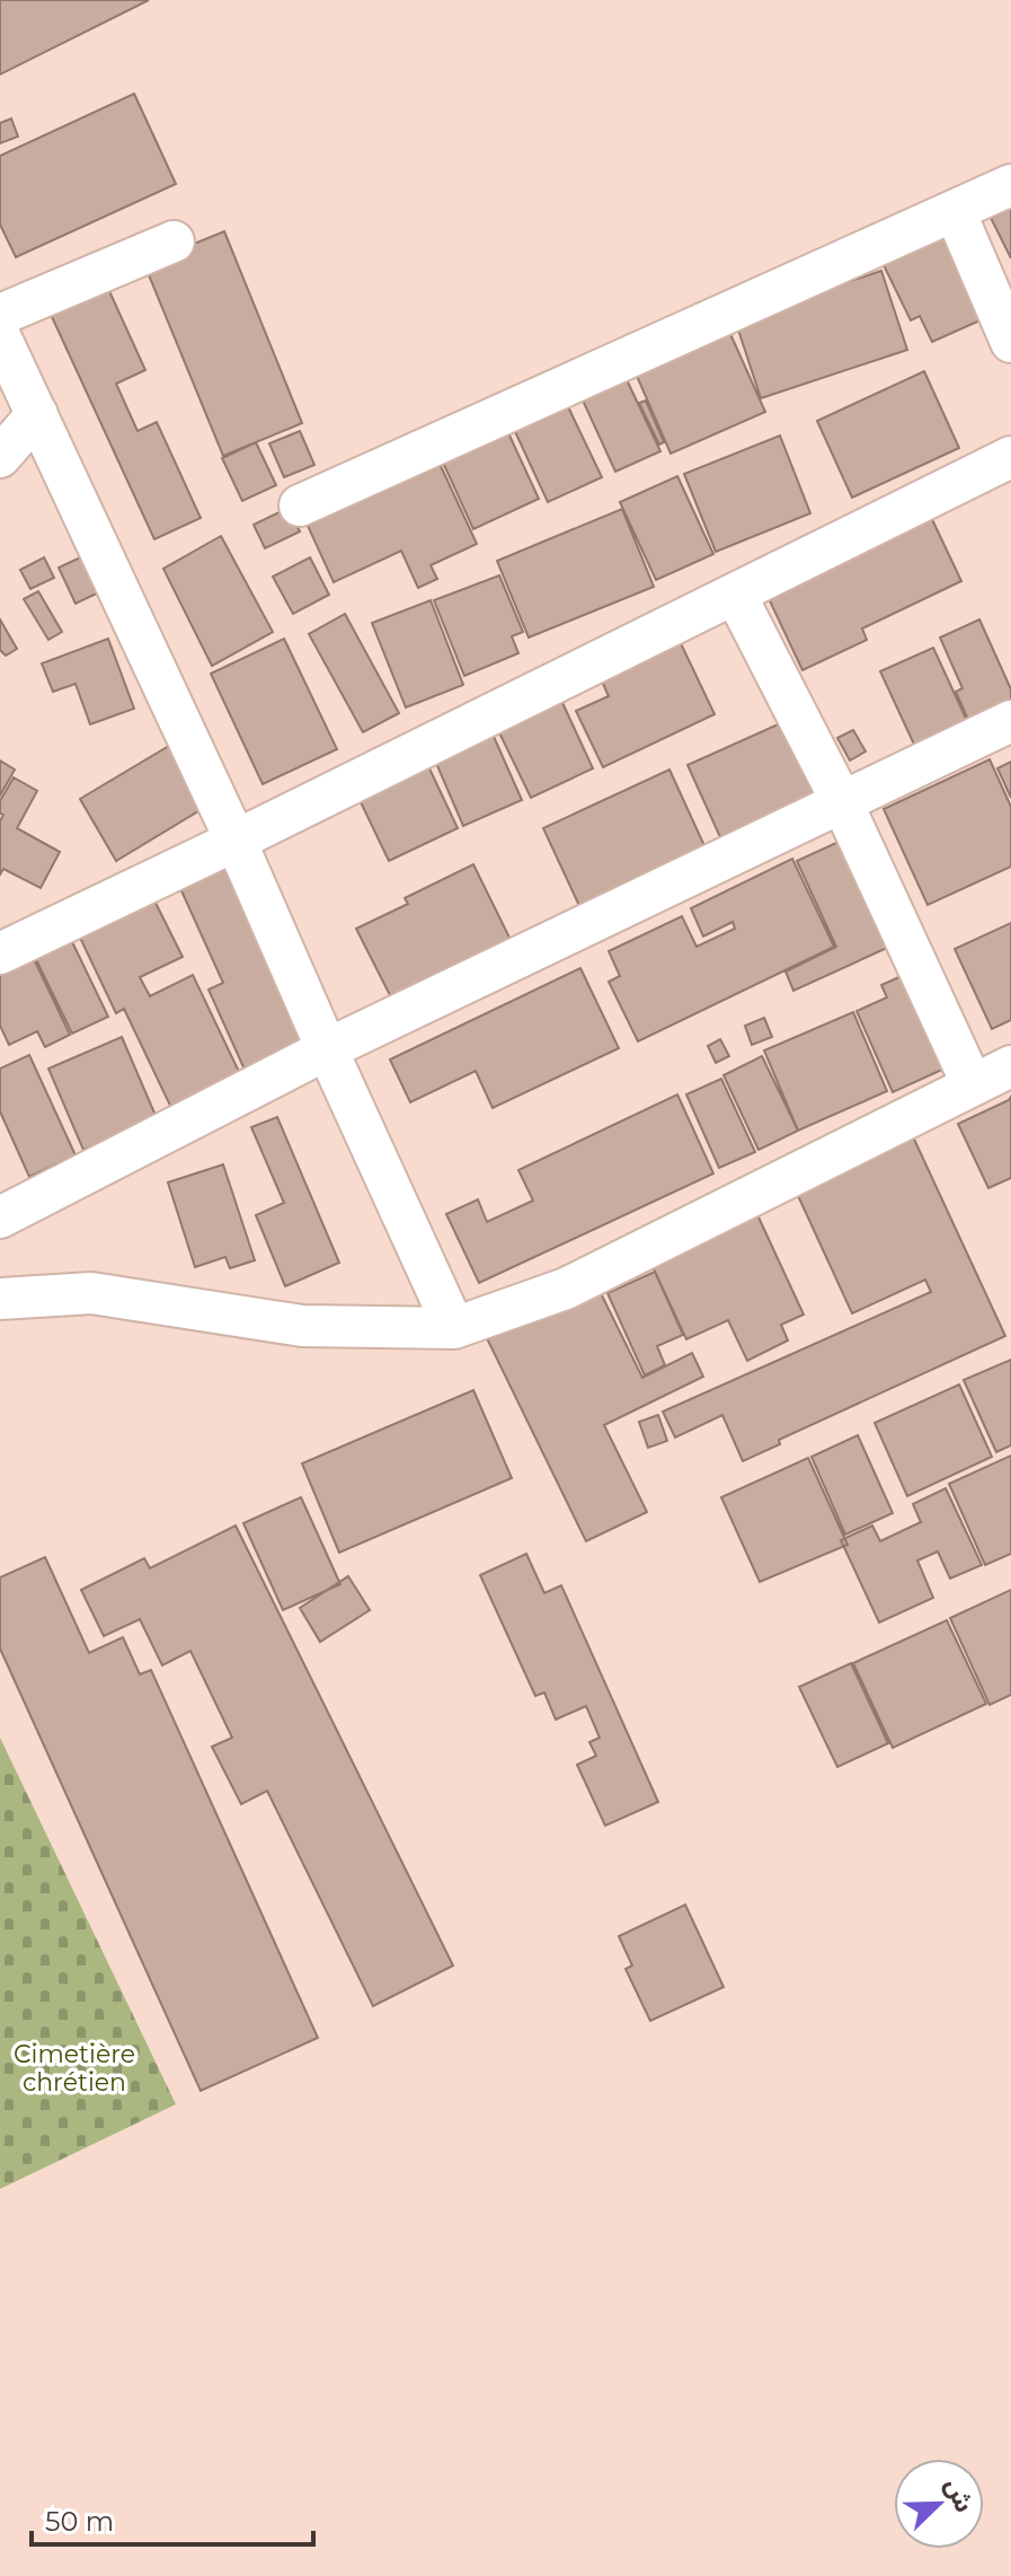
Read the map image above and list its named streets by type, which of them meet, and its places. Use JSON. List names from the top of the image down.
{
  "parks": ["Cimetière chrétien"],
  "scale_bar": "50 m",
  "north": "top right"
}
